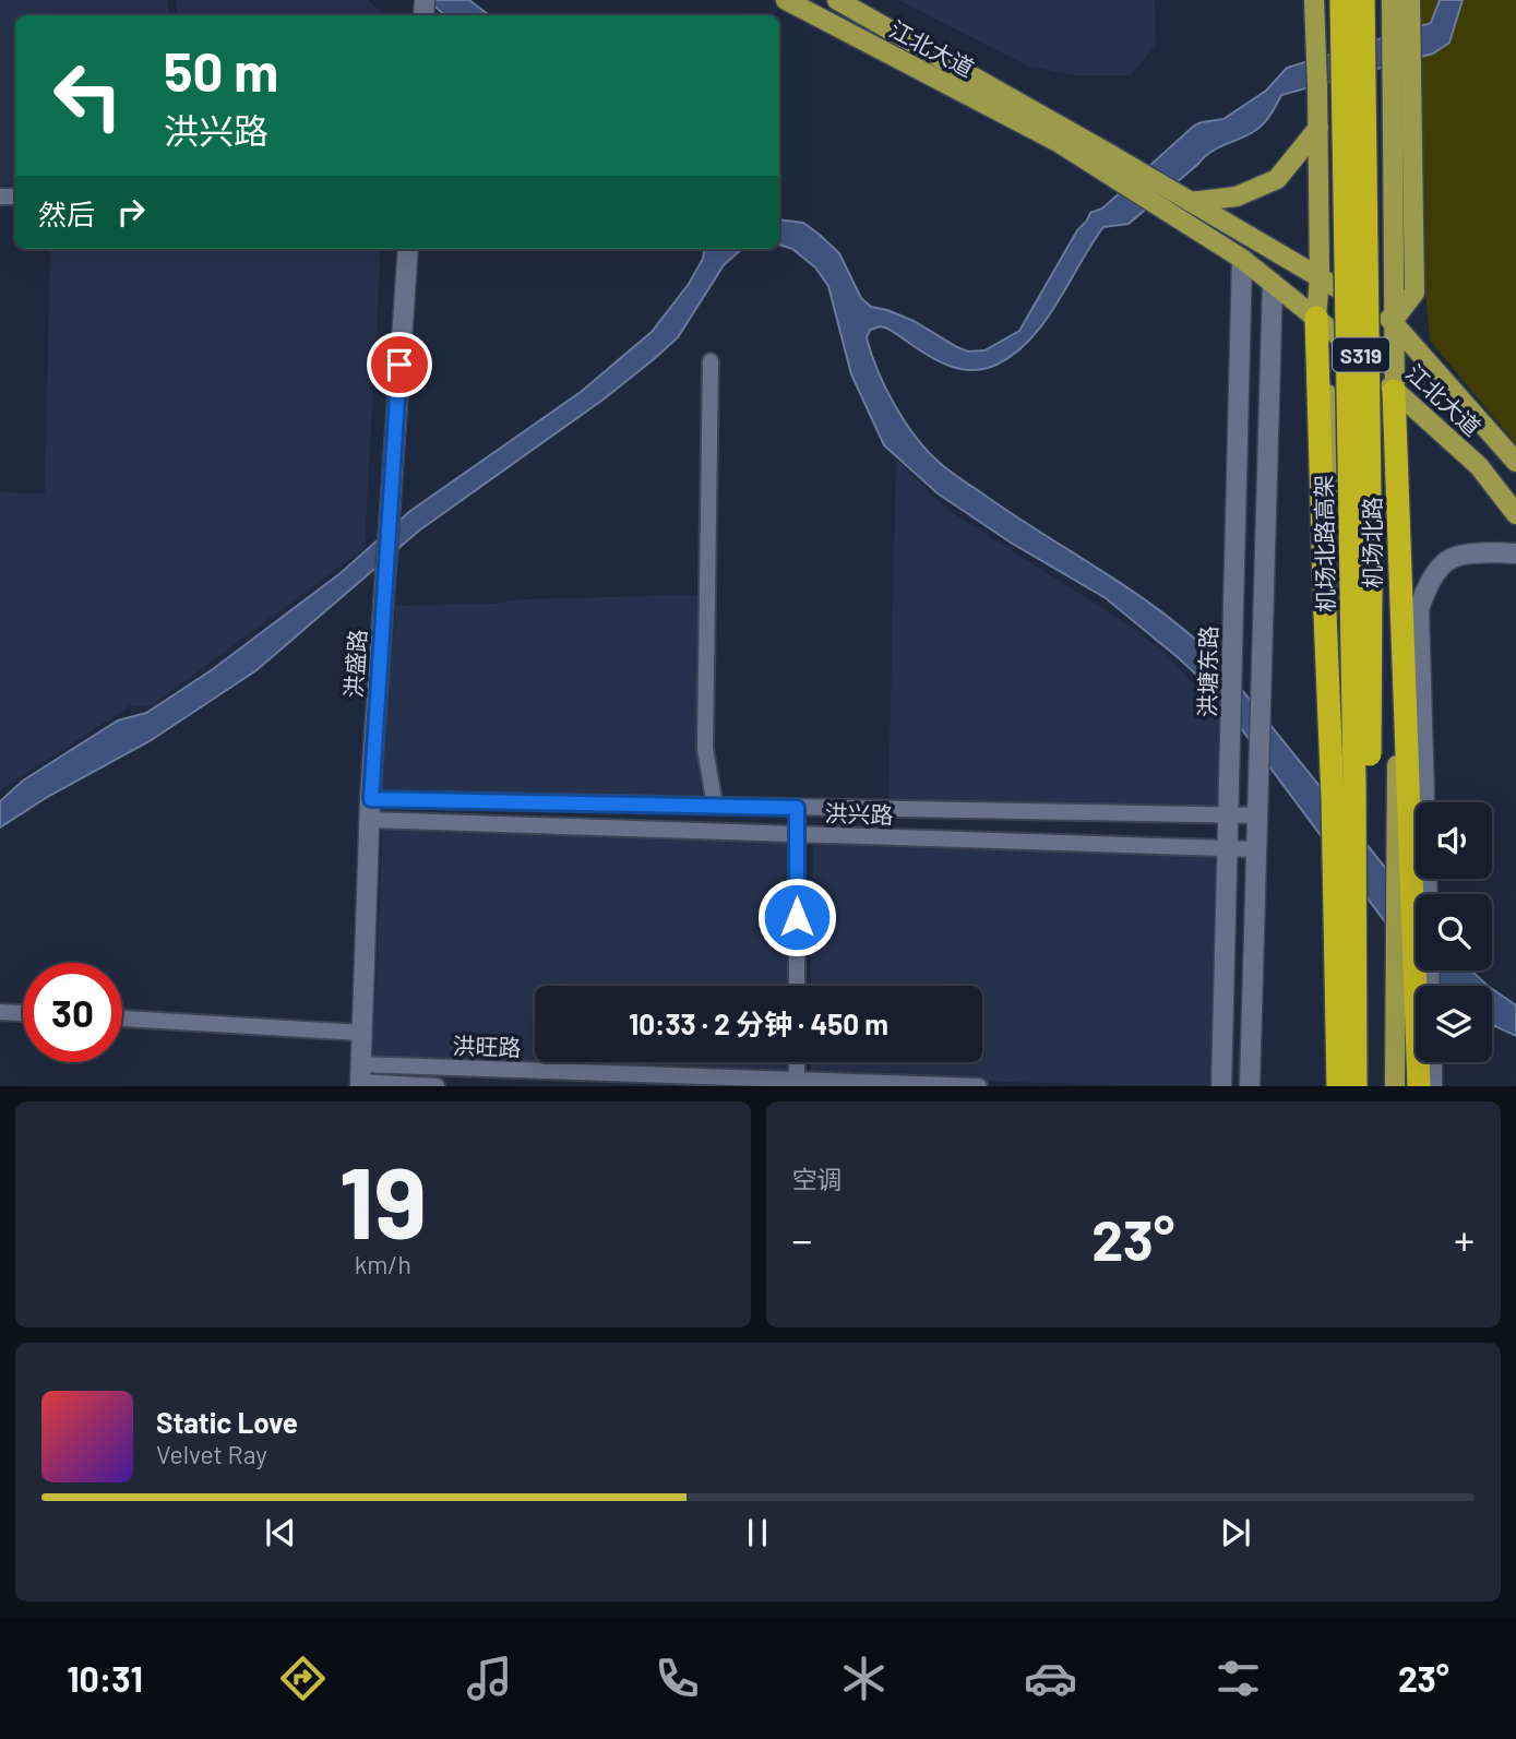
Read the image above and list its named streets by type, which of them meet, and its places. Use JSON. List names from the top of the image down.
{
  "streets": {
    "highway": ["机场北路高架"],
    "main road": [
      "江北大道",
      "S319",
      "机场北路",
      "洪盛路",
      "洪塘东路"
    ],
    "street": ["洪兴路", "洪旺路"]
  },
  "crossings": [
    ["江北大道", "机场北路"],
    ["江北大道", "洪塘东路"],
    ["洪盛路", "洪兴路"],
    ["洪盛路", "洪旺路"],
    ["洪塘东路", "洪兴路"]
  ],
  "page": {
    "turn": ["50 m", "洪兴路"],
    "then": "然后",
    "limit": "30",
    "trip": "10:33 · 2 分钟 · 450 m",
    "tile": [
      ["19", "km/h"],
      "空调"
    ],
    "heat": ["−", "23°", "+"],
    "song": ["Static Love", "Velvet Ray"],
    "tabs": ["10:31", "23°"]
  }
}
